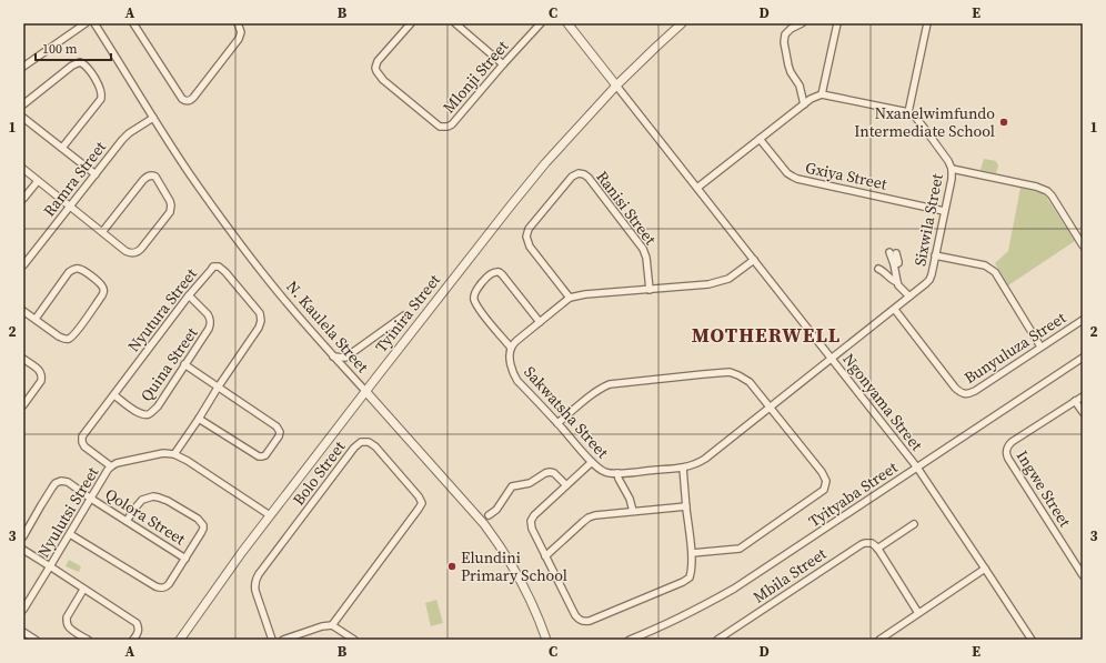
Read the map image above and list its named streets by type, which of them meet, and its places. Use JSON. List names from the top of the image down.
{
  "streets": {
    "street": [
      "Mlonji Street",
      "Gxiya Street",
      "Ramra Street",
      "Ranisi Street",
      "Sixwila Street",
      "Nyutura Street",
      "Tyinira Street",
      "N. Kaulela Street",
      "Bunyuluza Street",
      "Quina Street",
      "Ngonyama Street",
      "Sakwatsha Street",
      "Bolo Street",
      "Ingwe Street",
      "Tyityaba Street",
      "Nyulutsi Street",
      "Qolora Street",
      "Mbila Street"
    ]
  },
  "crossings": [
    ["Gxiya Street", "Sixwila Street"],
    ["Ramra Street", "N. Kaulela Street"],
    ["Sixwila Street", "Bunyuluza Street"],
    ["Sixwila Street", "Ngonyama Street"],
    ["Sixwila Street", "Sakwatsha Street"],
    ["Nyutura Street", "Quina Street"],
    ["Nyutura Street", "Nyulutsi Street"],
    ["Tyinira Street", "N. Kaulela Street"],
    ["Tyinira Street", "Ngonyama Street"],
    ["Tyinira Street", "Nyulutsi Street"],
    ["Ngonyama Street", "Sakwatsha Street"],
    ["Ngonyama Street", "Tyityaba Street"],
    ["Nyulutsi Street", "Qolora Street"]
  ],
  "districts": ["MOTHERWELL"],
  "places": ["Nxanelwimfundo Intermediate School", "Elundini Primary School"],
  "scale_bar": "100 m",
  "grid": {
    "columns": [
      "A",
      "B",
      "C",
      "D",
      "E"
    ],
    "rows": ["1", "2", "3"]
  }
}
